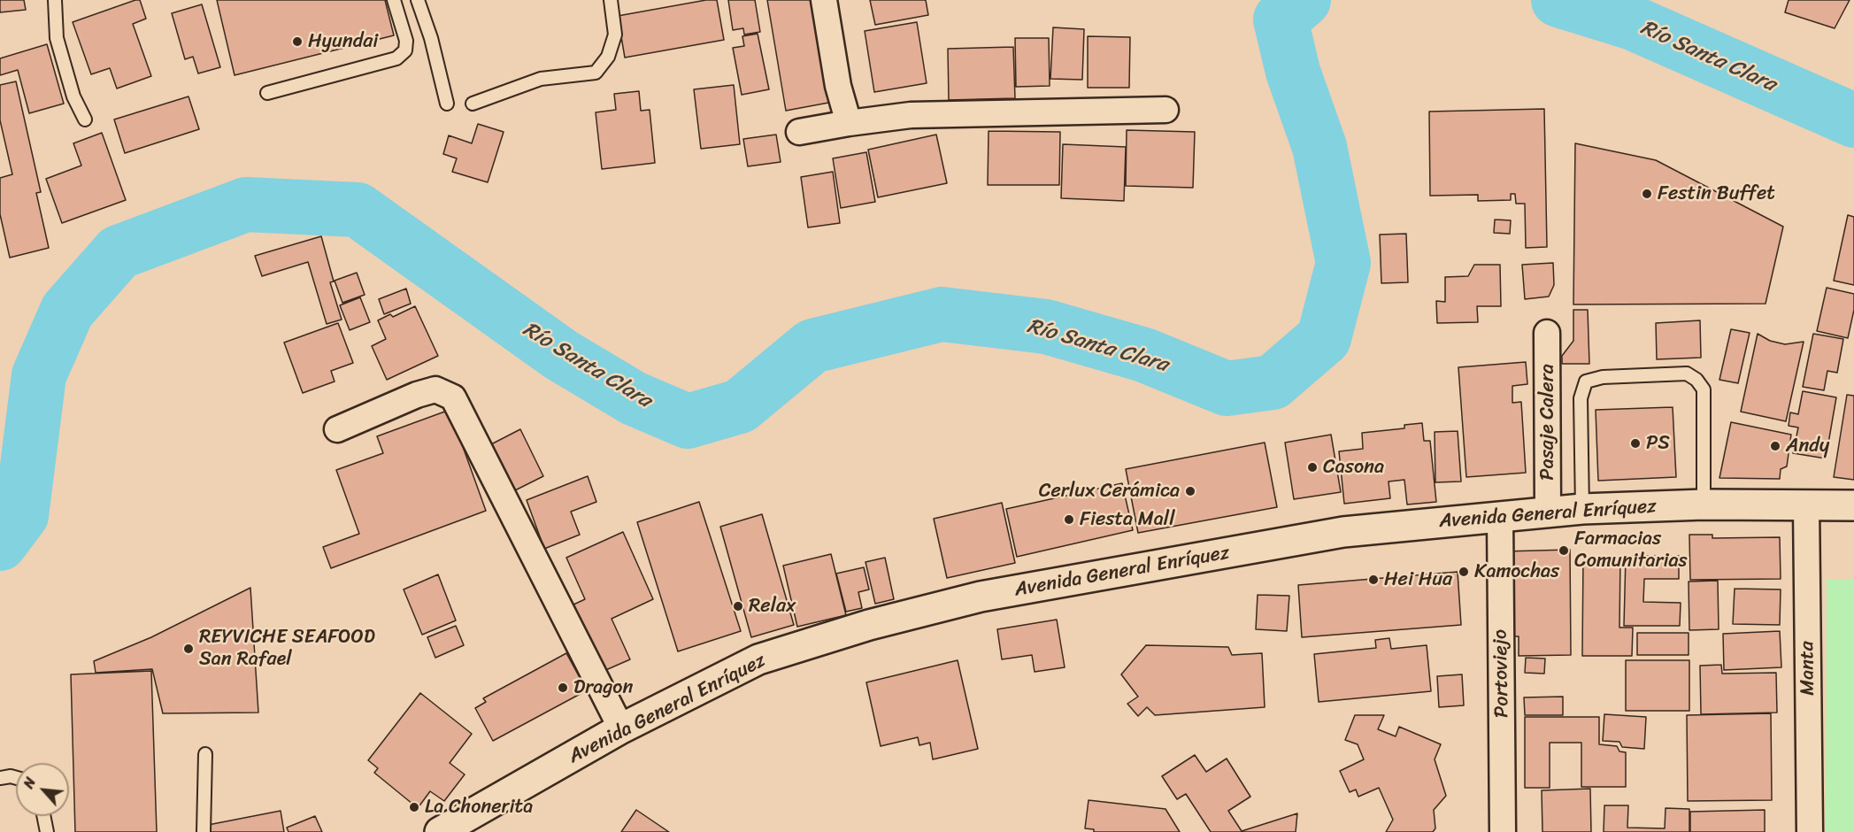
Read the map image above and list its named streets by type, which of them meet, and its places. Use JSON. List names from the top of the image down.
{
  "streets": {
    "main road": ["Avenida General Enríquez"],
    "street": ["Pasaje Calera", "Manta", "Portoviejo"]
  },
  "crossings": [
    ["Pasaje Calera", "Avenida General Enríquez"],
    ["Avenida General Enríquez", "Manta"],
    ["Avenida General Enríquez", "Portoviejo"]
  ],
  "water": ["Río Santa Clara"],
  "places": [
    "Hyundai",
    "Festin Buffet",
    "PS",
    "Andy",
    "Casona",
    "Cerlux Cerámica",
    "Fiesta Mall",
    "Farmacias Comunitarias",
    "Kamochas",
    "Hei Hua",
    "Relax",
    "REYVICHE SEAFOOD San Rafael",
    "Dragon",
    "La Chonerita"
  ],
  "north": "top left"
}
